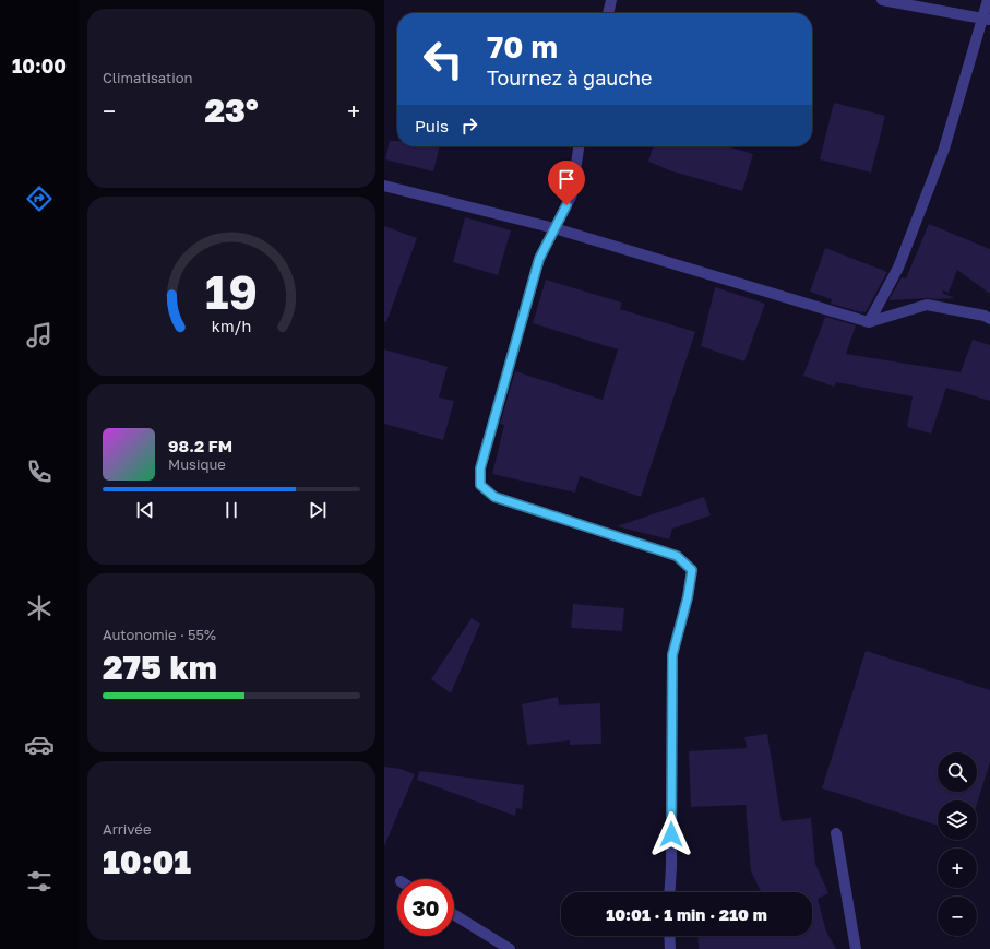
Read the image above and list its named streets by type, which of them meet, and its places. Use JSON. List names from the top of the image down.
{
  "page": {
    "tabs": "10:00",
    "tile": [
      "Climatisation",
      ["Autonomie · 55%", "275 km"],
      ["Arrivée", "10:01"]
    ],
    "turn": ["70 m", "Tournez à gauche"],
    "heat": ["−", "23°", "+"],
    "then": "Puis",
    "song": ["98.2 FM", "Musique"],
    "map_buttons": ["+", "−"],
    "limit": "30",
    "trip": "10:01 · 1 min · 210 m",
    "gauge": ["19", "km/h"]
  }
}
